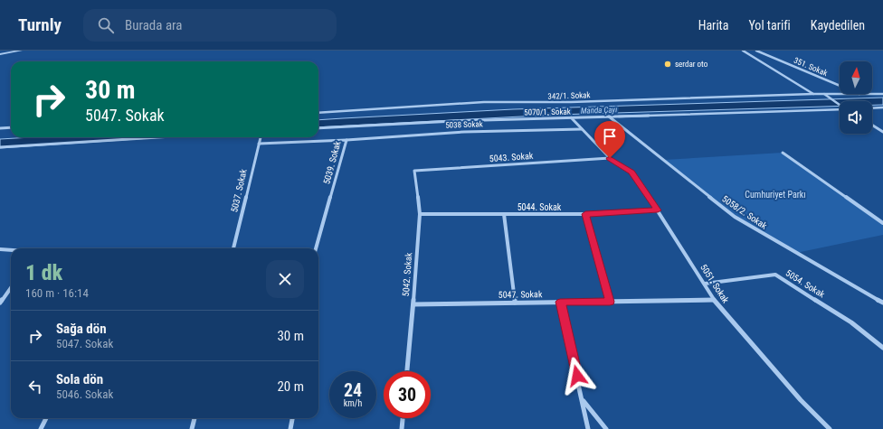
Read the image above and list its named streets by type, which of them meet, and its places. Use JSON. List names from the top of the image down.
{
  "streets": {
    "street": [
      "351. Sokak",
      "342/1. Sokak",
      "5070/1. Sokak",
      "5038 Sokak",
      "5043. Sokak",
      "5039. Sokak",
      "5037. Sokak",
      "5044. Sokak",
      "5058/2. Sokak",
      "5042. Sokak",
      "5051. Sokak",
      "5054. Sokak",
      "5047. Sokak"
    ]
  },
  "crossings": [
    ["351. Sokak", "342/1. Sokak"],
    ["5070/1. Sokak", "5058/2. Sokak"],
    ["5070/1. Sokak", "5051. Sokak"],
    ["5038 Sokak", "5039. Sokak"],
    ["5038 Sokak", "5051. Sokak"],
    ["5043. Sokak", "5042. Sokak"],
    ["5043. Sokak", "5051. Sokak"],
    ["5039. Sokak", "5037. Sokak"],
    ["5044. Sokak", "5042. Sokak"],
    ["5044. Sokak", "5051. Sokak"],
    ["5042. Sokak", "5047. Sokak"],
    ["5051. Sokak", "5054. Sokak"],
    ["5051. Sokak", "5047. Sokak"]
  ],
  "water": ["Manda Çayı"],
  "parks": ["Cumhuriyet Parkı"],
  "places": ["serdar oto"],
  "north": "top",
  "page": {
    "header": "Turnly",
    "search": "Burada ara",
    "nav": ["Harita", "Yol tarifi", "Kaydedilen"],
    "turn": ["30 m", "5047. Sokak"],
    "heading": ["1 dk", "160 m · 16:14"],
    "list": [
      {
        "name": "Sağa dön",
        "note": "5047. Sokak",
        "value": "30 m"
      },
      {
        "name": "Sola dön",
        "note": "5046. Sokak",
        "value": "20 m"
      }
    ],
    "speed": "24 km/h",
    "limit": "30"
  }
}
